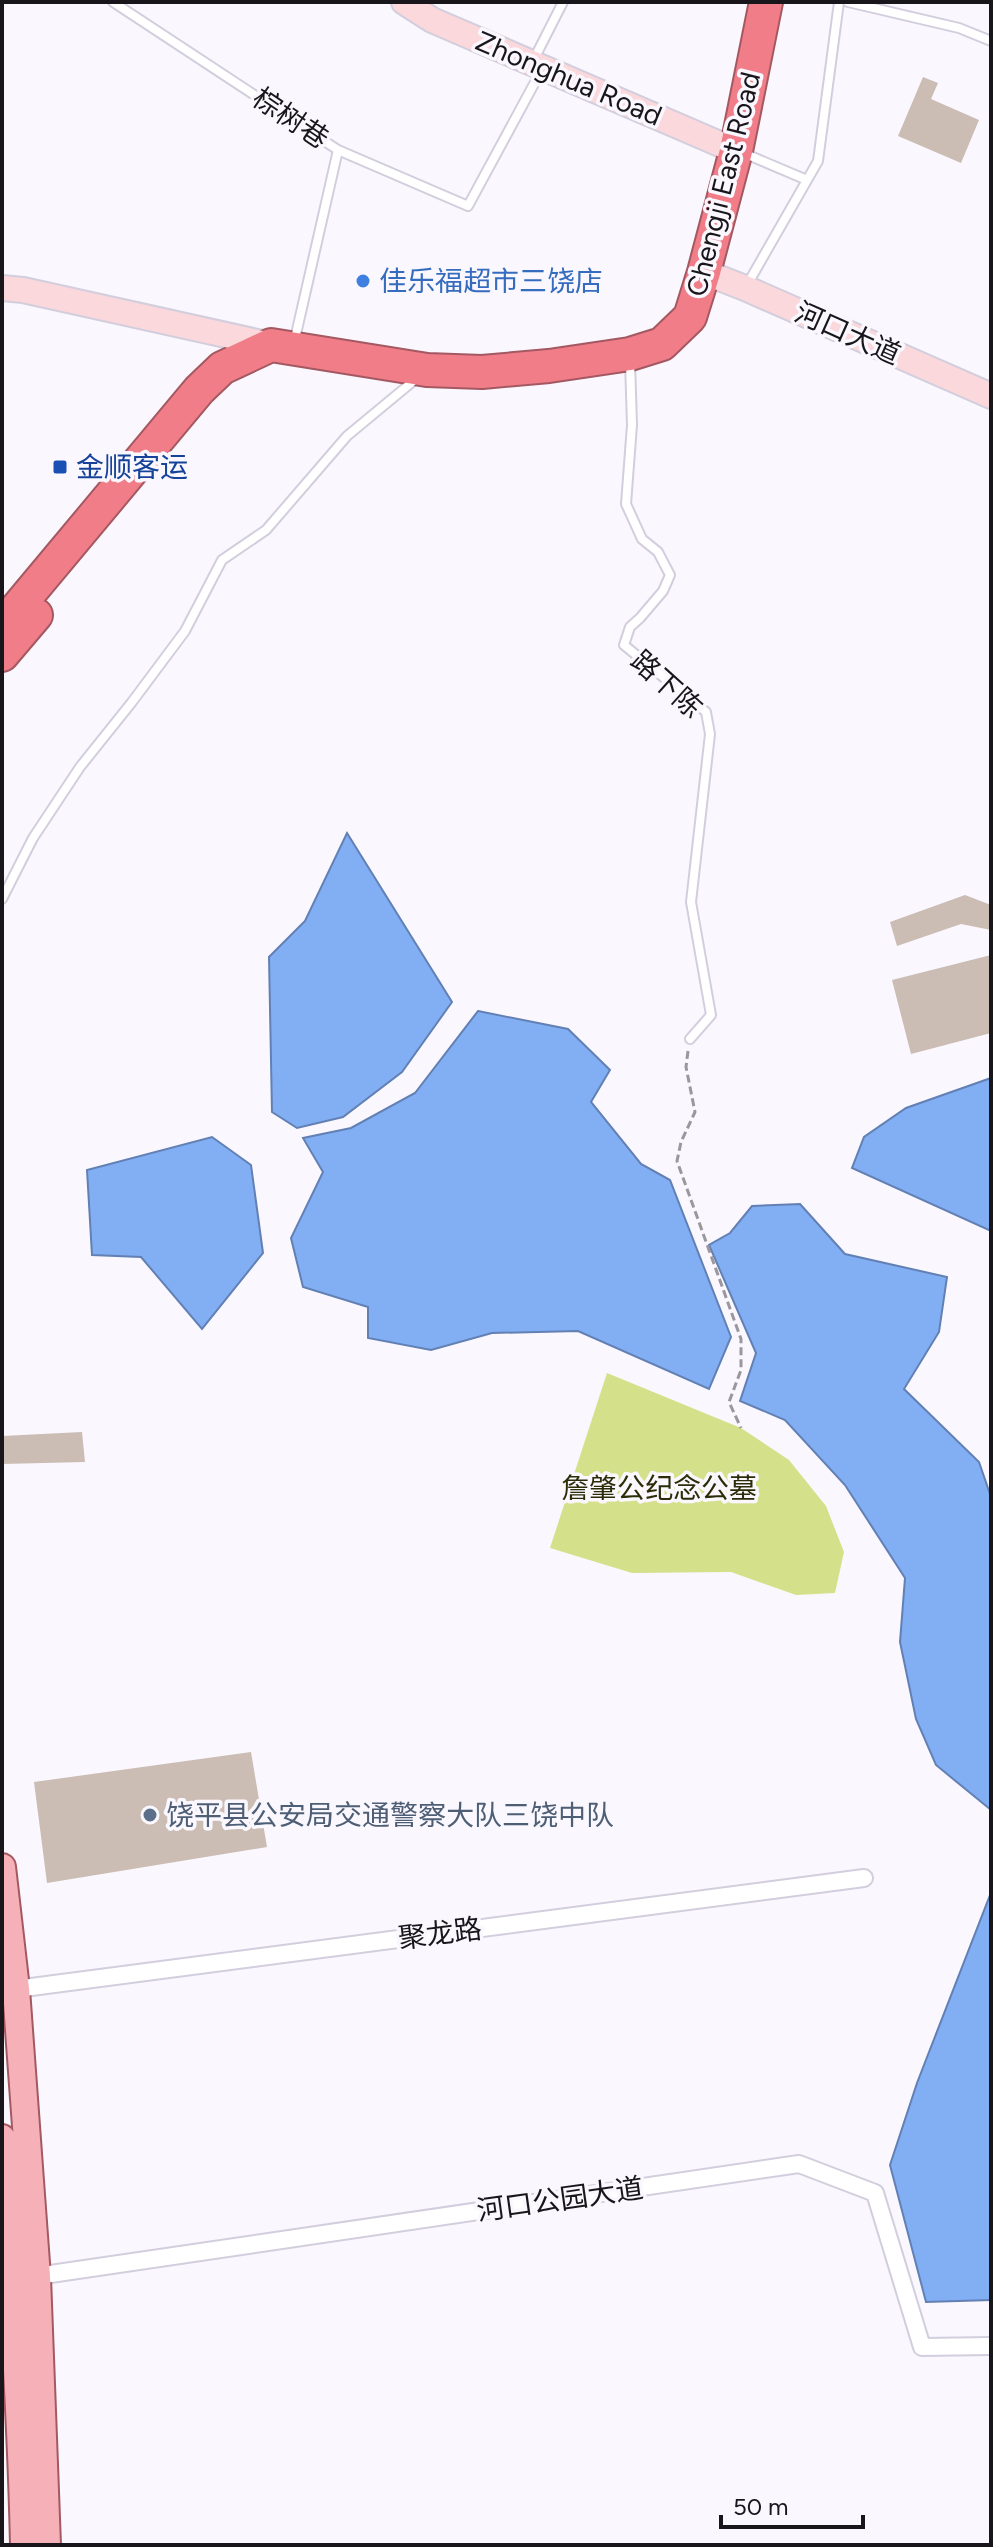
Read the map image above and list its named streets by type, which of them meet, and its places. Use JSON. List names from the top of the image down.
{
  "streets": {
    "highway": ["Chengji East Road"],
    "street": [
      "Zhonghua Road",
      "河口大道",
      "聚龙路",
      "河口公园大道"
    ],
    "lane": ["棕树巷", "路下陈"]
  },
  "crossings": [
    ["Zhonghua Road", "Chengji East Road"],
    ["棕树巷", "Chengji East Road"],
    ["Chengji East Road", "河口大道"],
    ["Chengji East Road", "路下陈"]
  ],
  "parks": ["詹肇公纪念公墓"],
  "places": {
    "other": ["佳乐福超市三饶店", "饶平县公安局交通警察大队三饶中队"],
    "transit": ["金顺客运"]
  },
  "scale_bar": "50 m"
}
